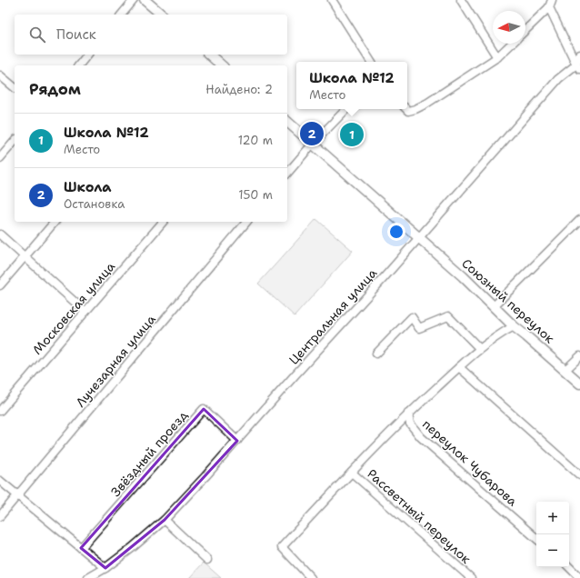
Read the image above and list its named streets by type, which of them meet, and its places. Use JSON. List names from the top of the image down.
{
  "streets": {
    "street": [
      "Союзный переулок",
      "Московская улица",
      "Центральная улица",
      "Лучезарная улица",
      "Звёздный проезд",
      "переулок Чубарова",
      "Рассветный переулок"
    ]
  },
  "crossings": [
    ["Союзный переулок", "Центральная улица"],
    ["Центральная улица", "Звёздный проезд"]
  ],
  "north": "left",
  "page": {
    "search": "Поиск",
    "popup": ["Школа №12", "Место"],
    "heading": ["Рядом", "Найдено: 2"],
    "list": [
      {
        "mark": "1",
        "name": "Школа №12",
        "note": "Место",
        "value": "120 m"
      },
      {
        "mark": "2",
        "name": "Школа",
        "note": "Остановка",
        "value": "150 m"
      }
    ],
    "pins": ["2", "1"],
    "map_buttons": ["+", "−"]
  }
}
